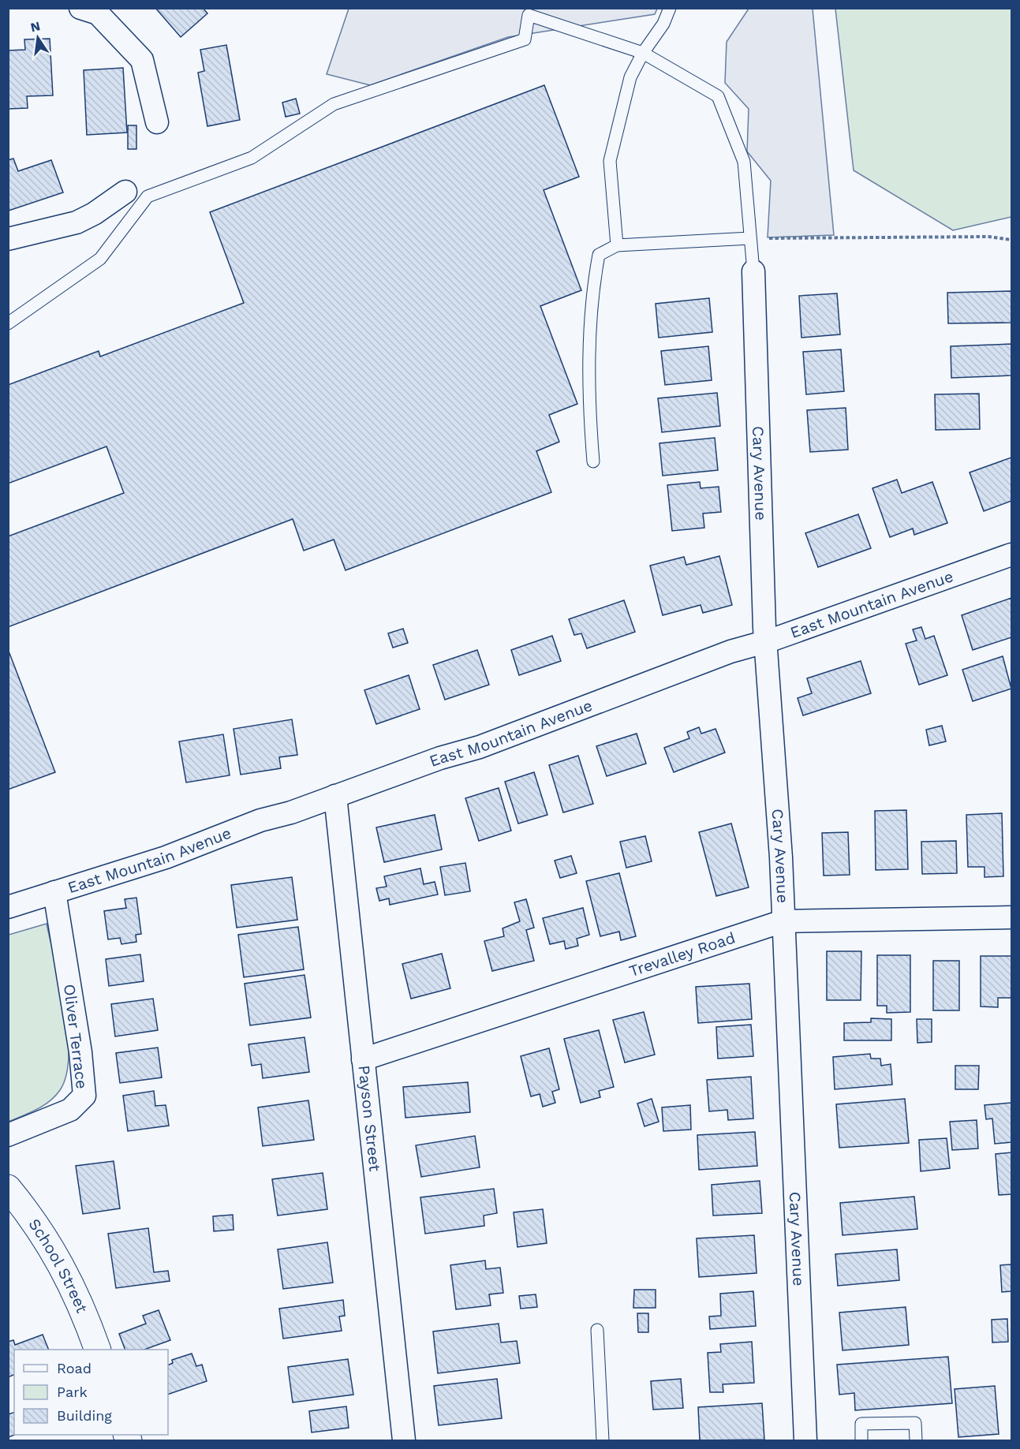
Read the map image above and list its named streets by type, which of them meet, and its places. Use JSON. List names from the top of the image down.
{
  "streets": {
    "street": [
      "Cary Avenue",
      "East Mountain Avenue",
      "Trevalley Road",
      "Oliver Terrace",
      "Payson Street",
      "School Street"
    ]
  },
  "crossings": [
    ["Cary Avenue", "East Mountain Avenue"],
    ["Cary Avenue", "Trevalley Road"],
    ["East Mountain Avenue", "Oliver Terrace"],
    ["East Mountain Avenue", "Payson Street"],
    ["Trevalley Road", "Payson Street"]
  ],
  "legend": ["Road", "Park", "Building"],
  "north": "top"
}
